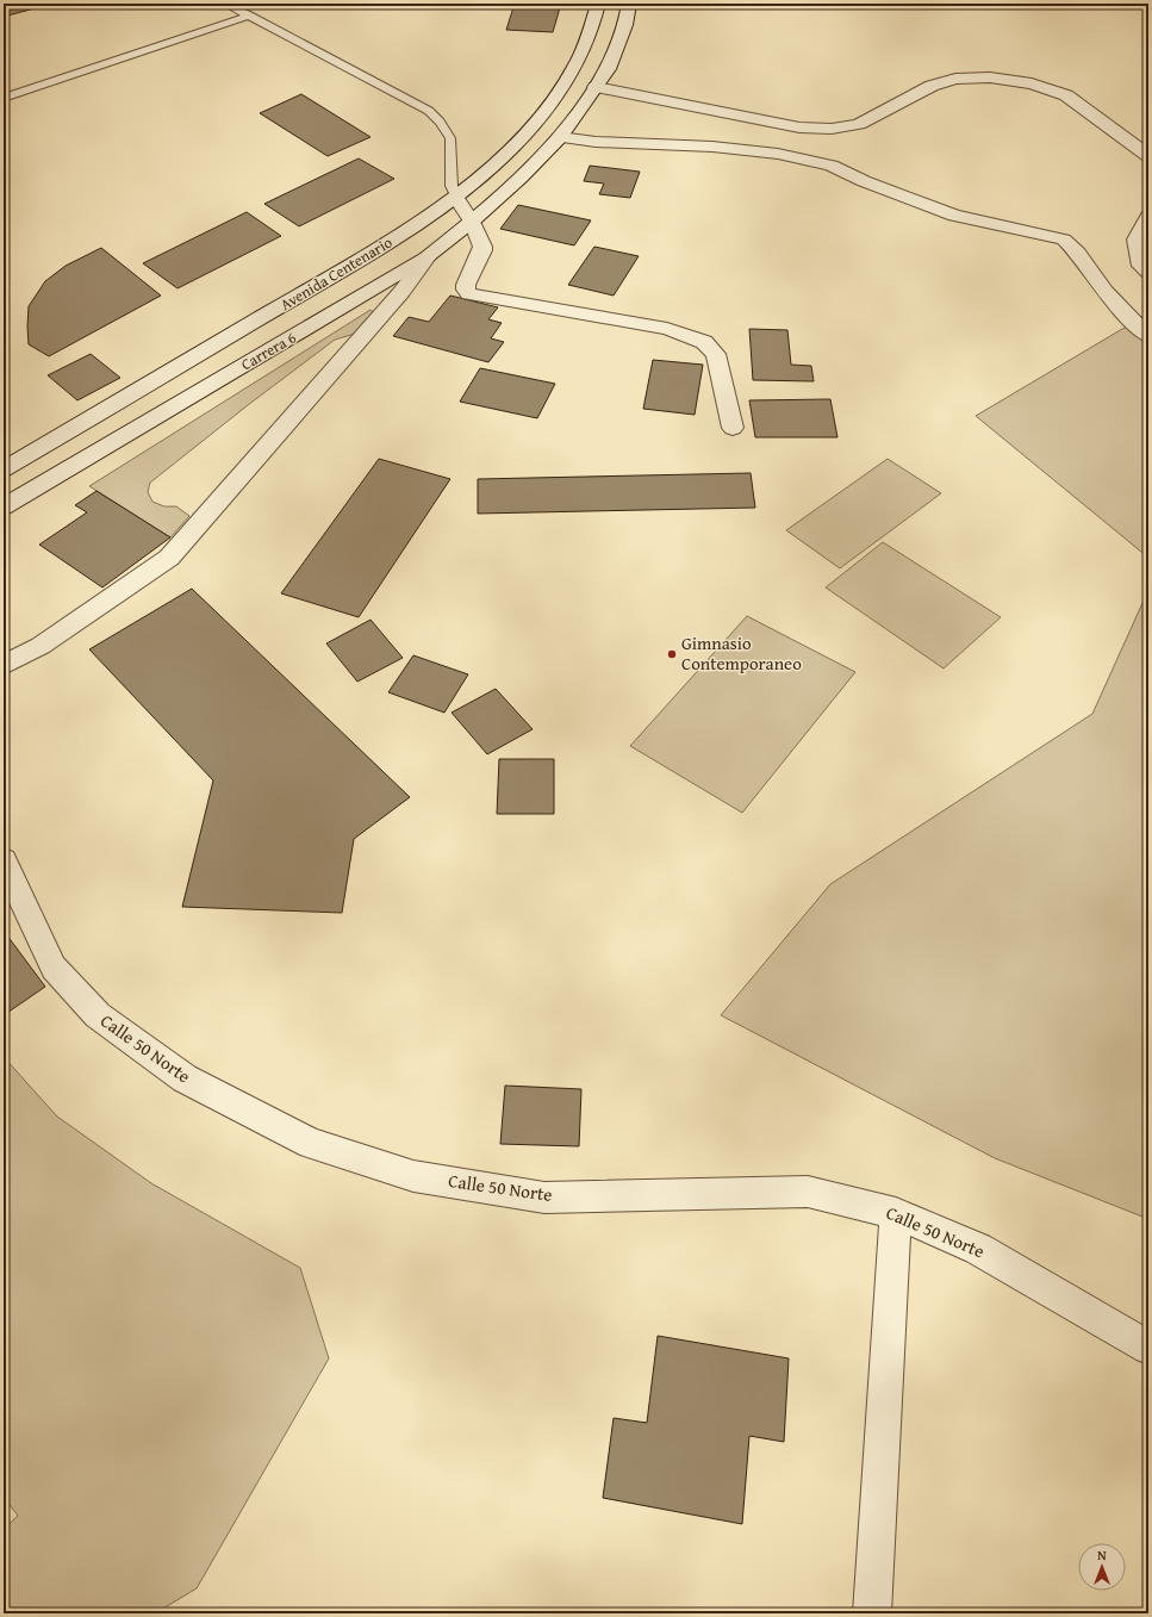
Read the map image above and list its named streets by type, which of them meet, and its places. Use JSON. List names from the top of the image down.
{
  "streets": {
    "street": ["Avenida Centenario", "Carrera 6", "Calle 50 Norte"]
  },
  "places": ["Gimnasio Contemporaneo"],
  "north": "top"
}
